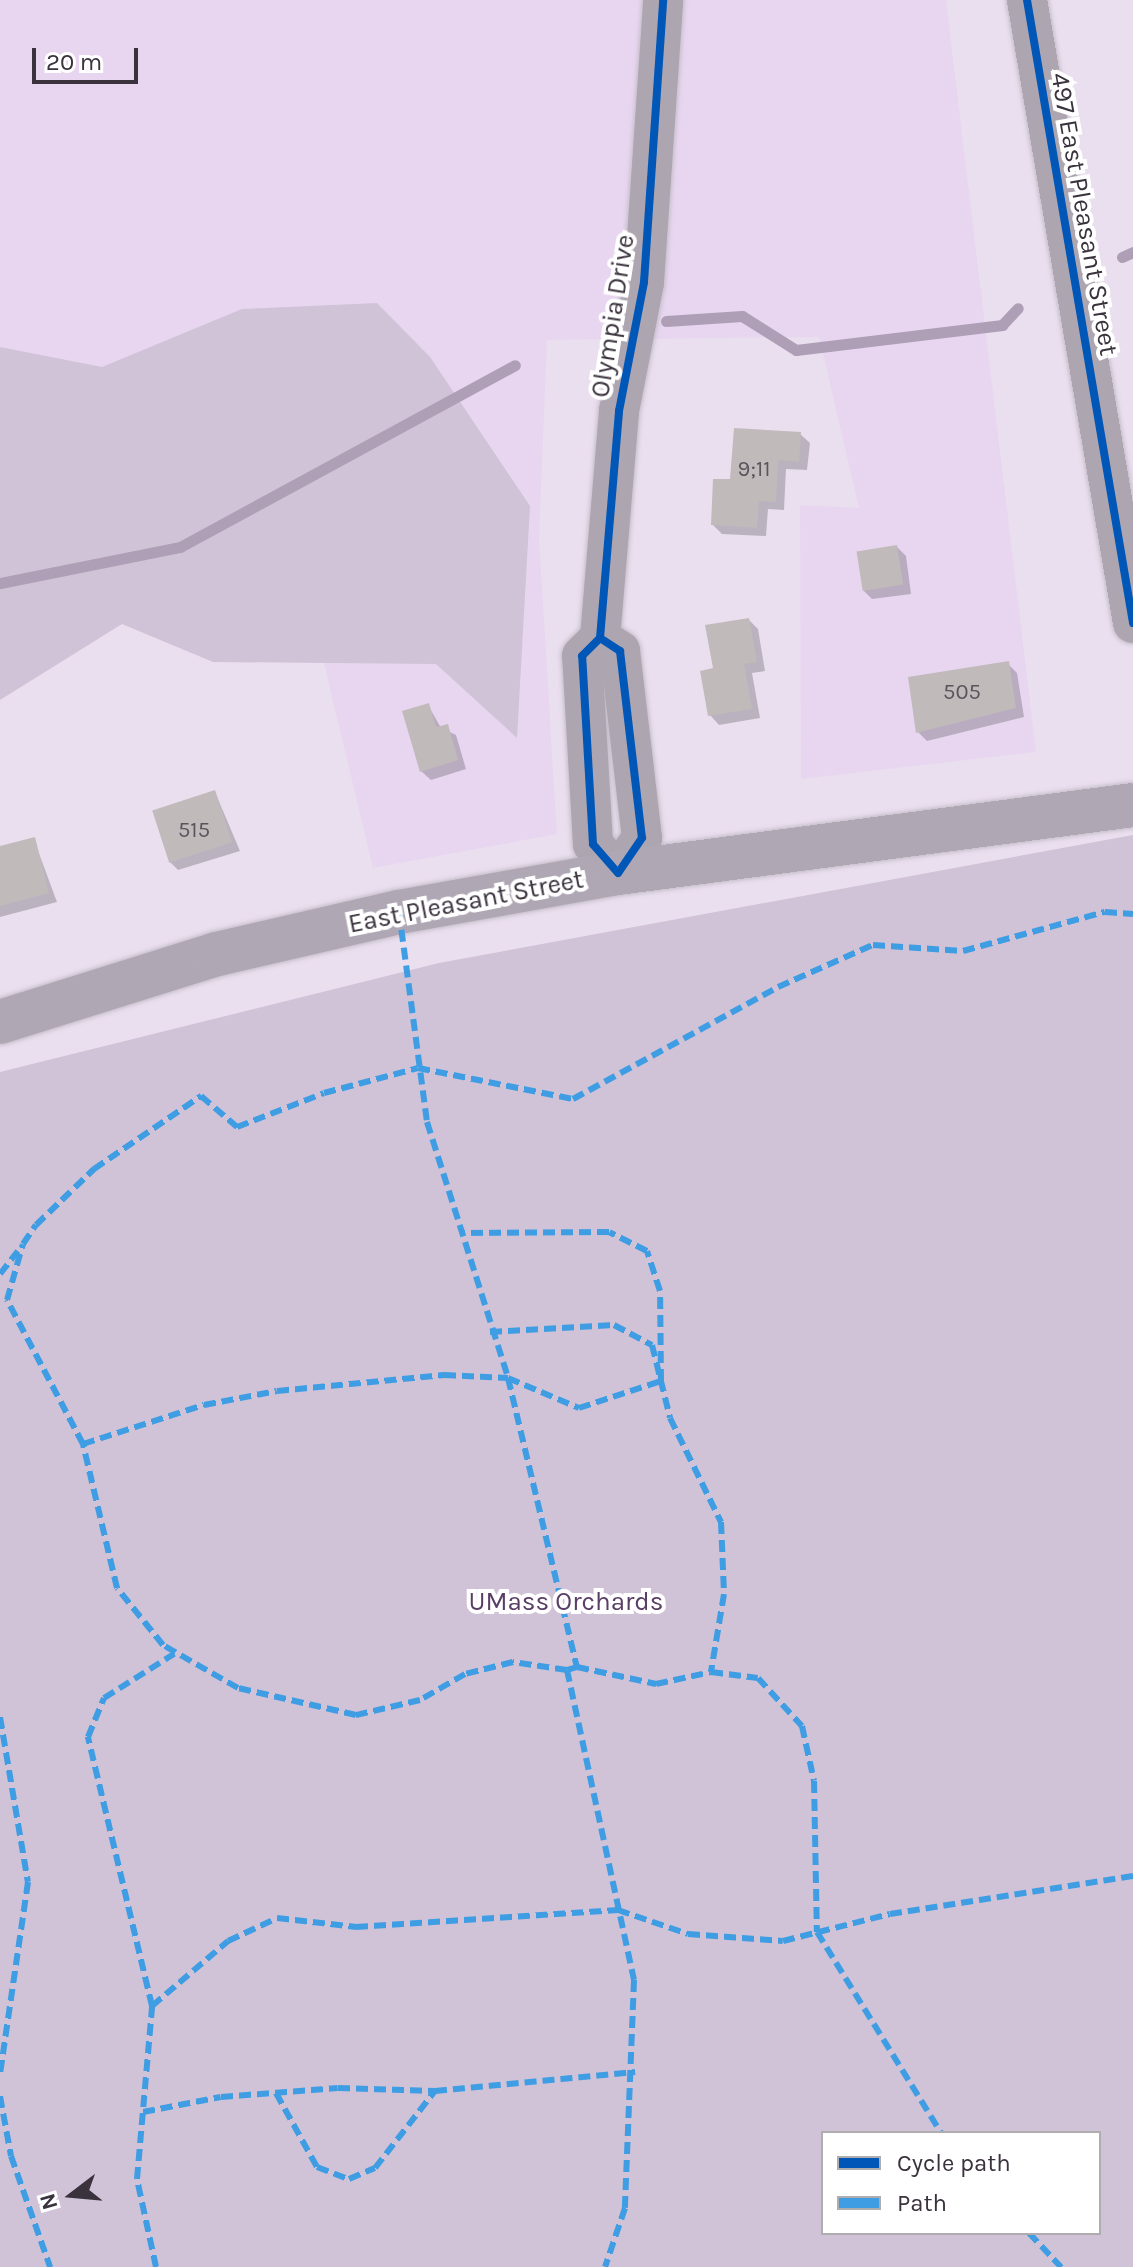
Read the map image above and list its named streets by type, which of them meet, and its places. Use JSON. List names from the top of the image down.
{
  "streets": {
    "main road": ["East Pleasant Street"],
    "street": ["497 East Pleasant Street", "Olympia Drive"]
  },
  "crossings": [
    ["Olympia Drive", "East Pleasant Street"]
  ],
  "parks": ["UMass Orchards"],
  "house_numbers": ["9;11", "505", "515"],
  "legend": ["Cycle path", "Path"],
  "scale_bar": "20 m",
  "north": "left"
}
